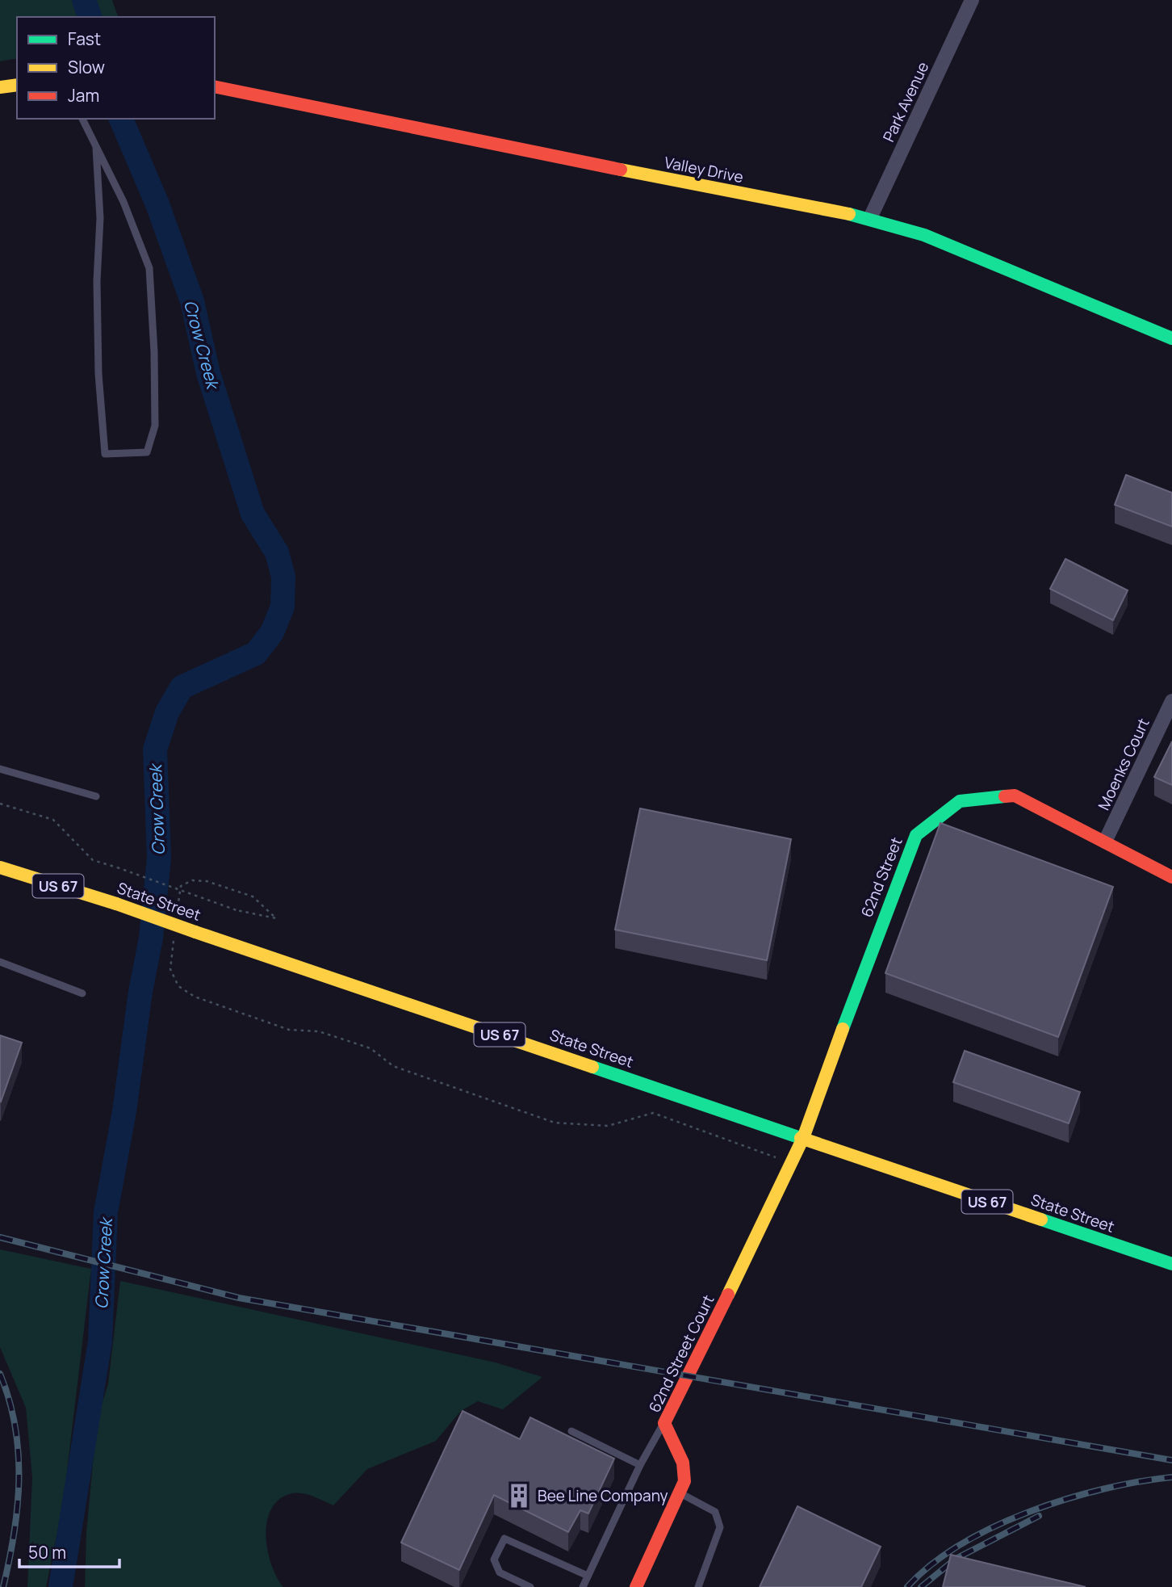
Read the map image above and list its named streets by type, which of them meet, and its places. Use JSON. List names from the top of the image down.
{
  "streets": {
    "street": [
      "Park Avenue",
      "Valley Drive",
      "Moenks Court",
      "62nd Street",
      "US 67",
      "State Street",
      "62nd Street Court"
    ]
  },
  "crossings": [
    ["Park Avenue", "Valley Drive"],
    ["Moenks Court", "62nd Street"],
    ["62nd Street", "State Street"],
    ["62nd Street", "62nd Street Court"],
    ["State Street", "62nd Street Court"]
  ],
  "water": ["Crow Creek"],
  "places": {
    "building": ["Bee Line Company"]
  },
  "legend": ["Fast", "Slow", "Jam"],
  "scale_bar": "50 m"
}
